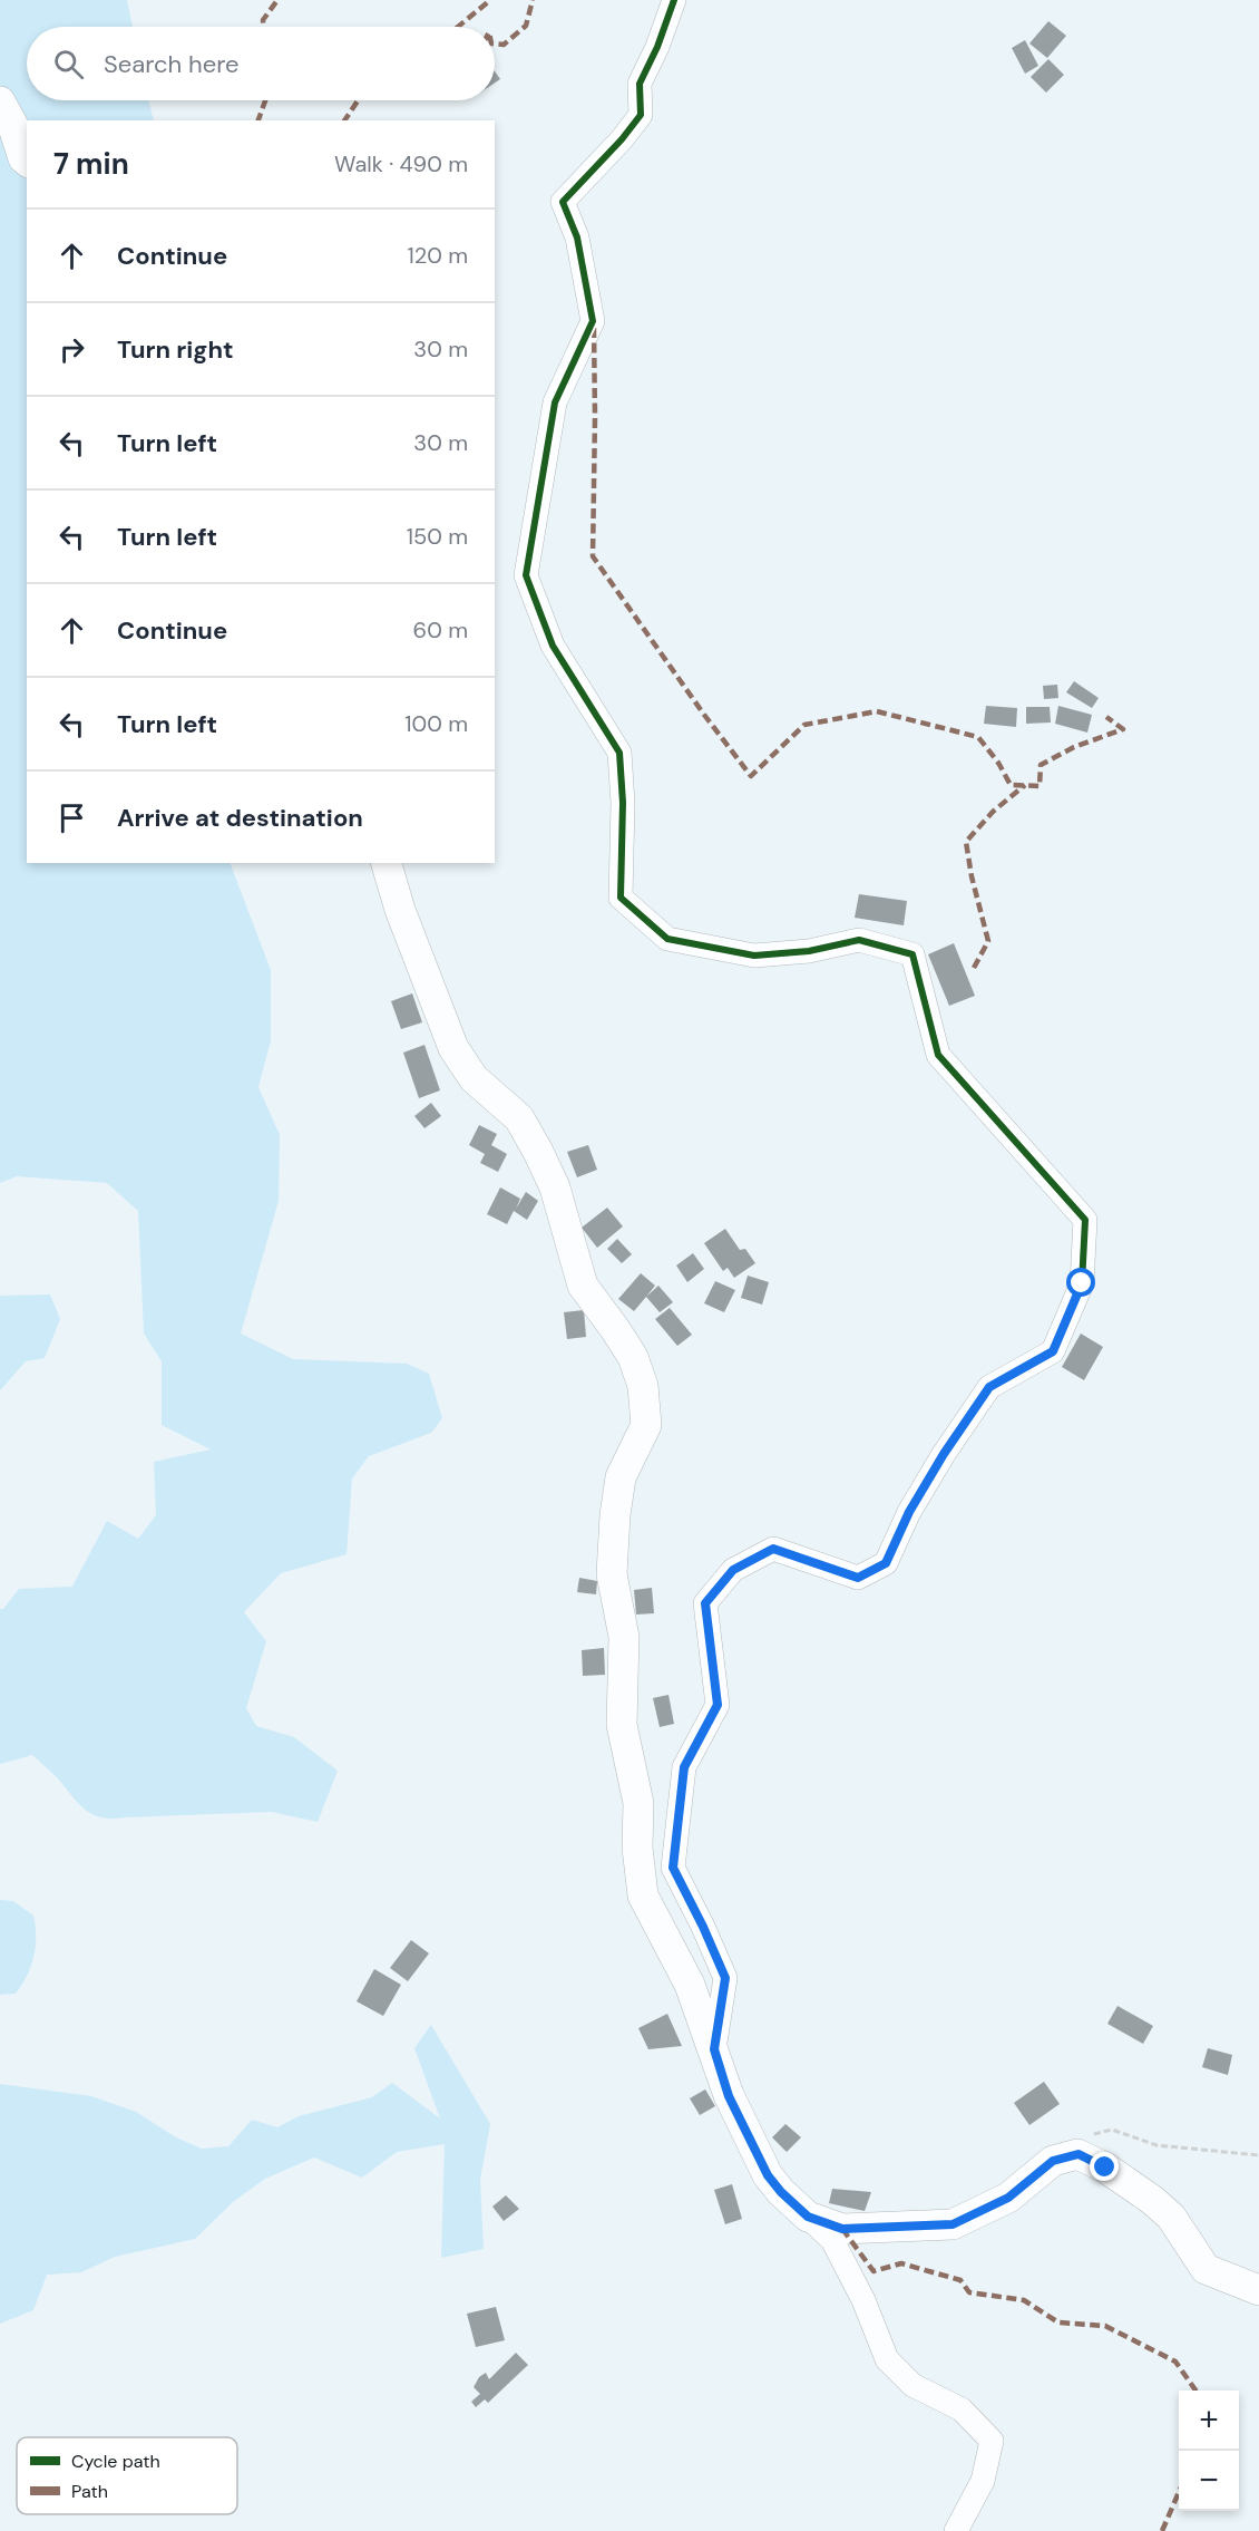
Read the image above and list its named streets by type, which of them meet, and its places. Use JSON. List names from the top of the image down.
{
  "legend": ["Cycle path", "Path"],
  "page": {
    "search": "Search here",
    "heading": ["7 min", "Walk · 490 m"],
    "list": [
      ["Continue", "120 m"],
      ["Turn right", "30 m"],
      ["Turn left", "30 m"],
      ["Turn left", "150 m"],
      ["Continue", "60 m"],
      ["Turn left", "100 m"],
      "Arrive at destination"
    ],
    "map_buttons": ["+", "−"]
  }
}
